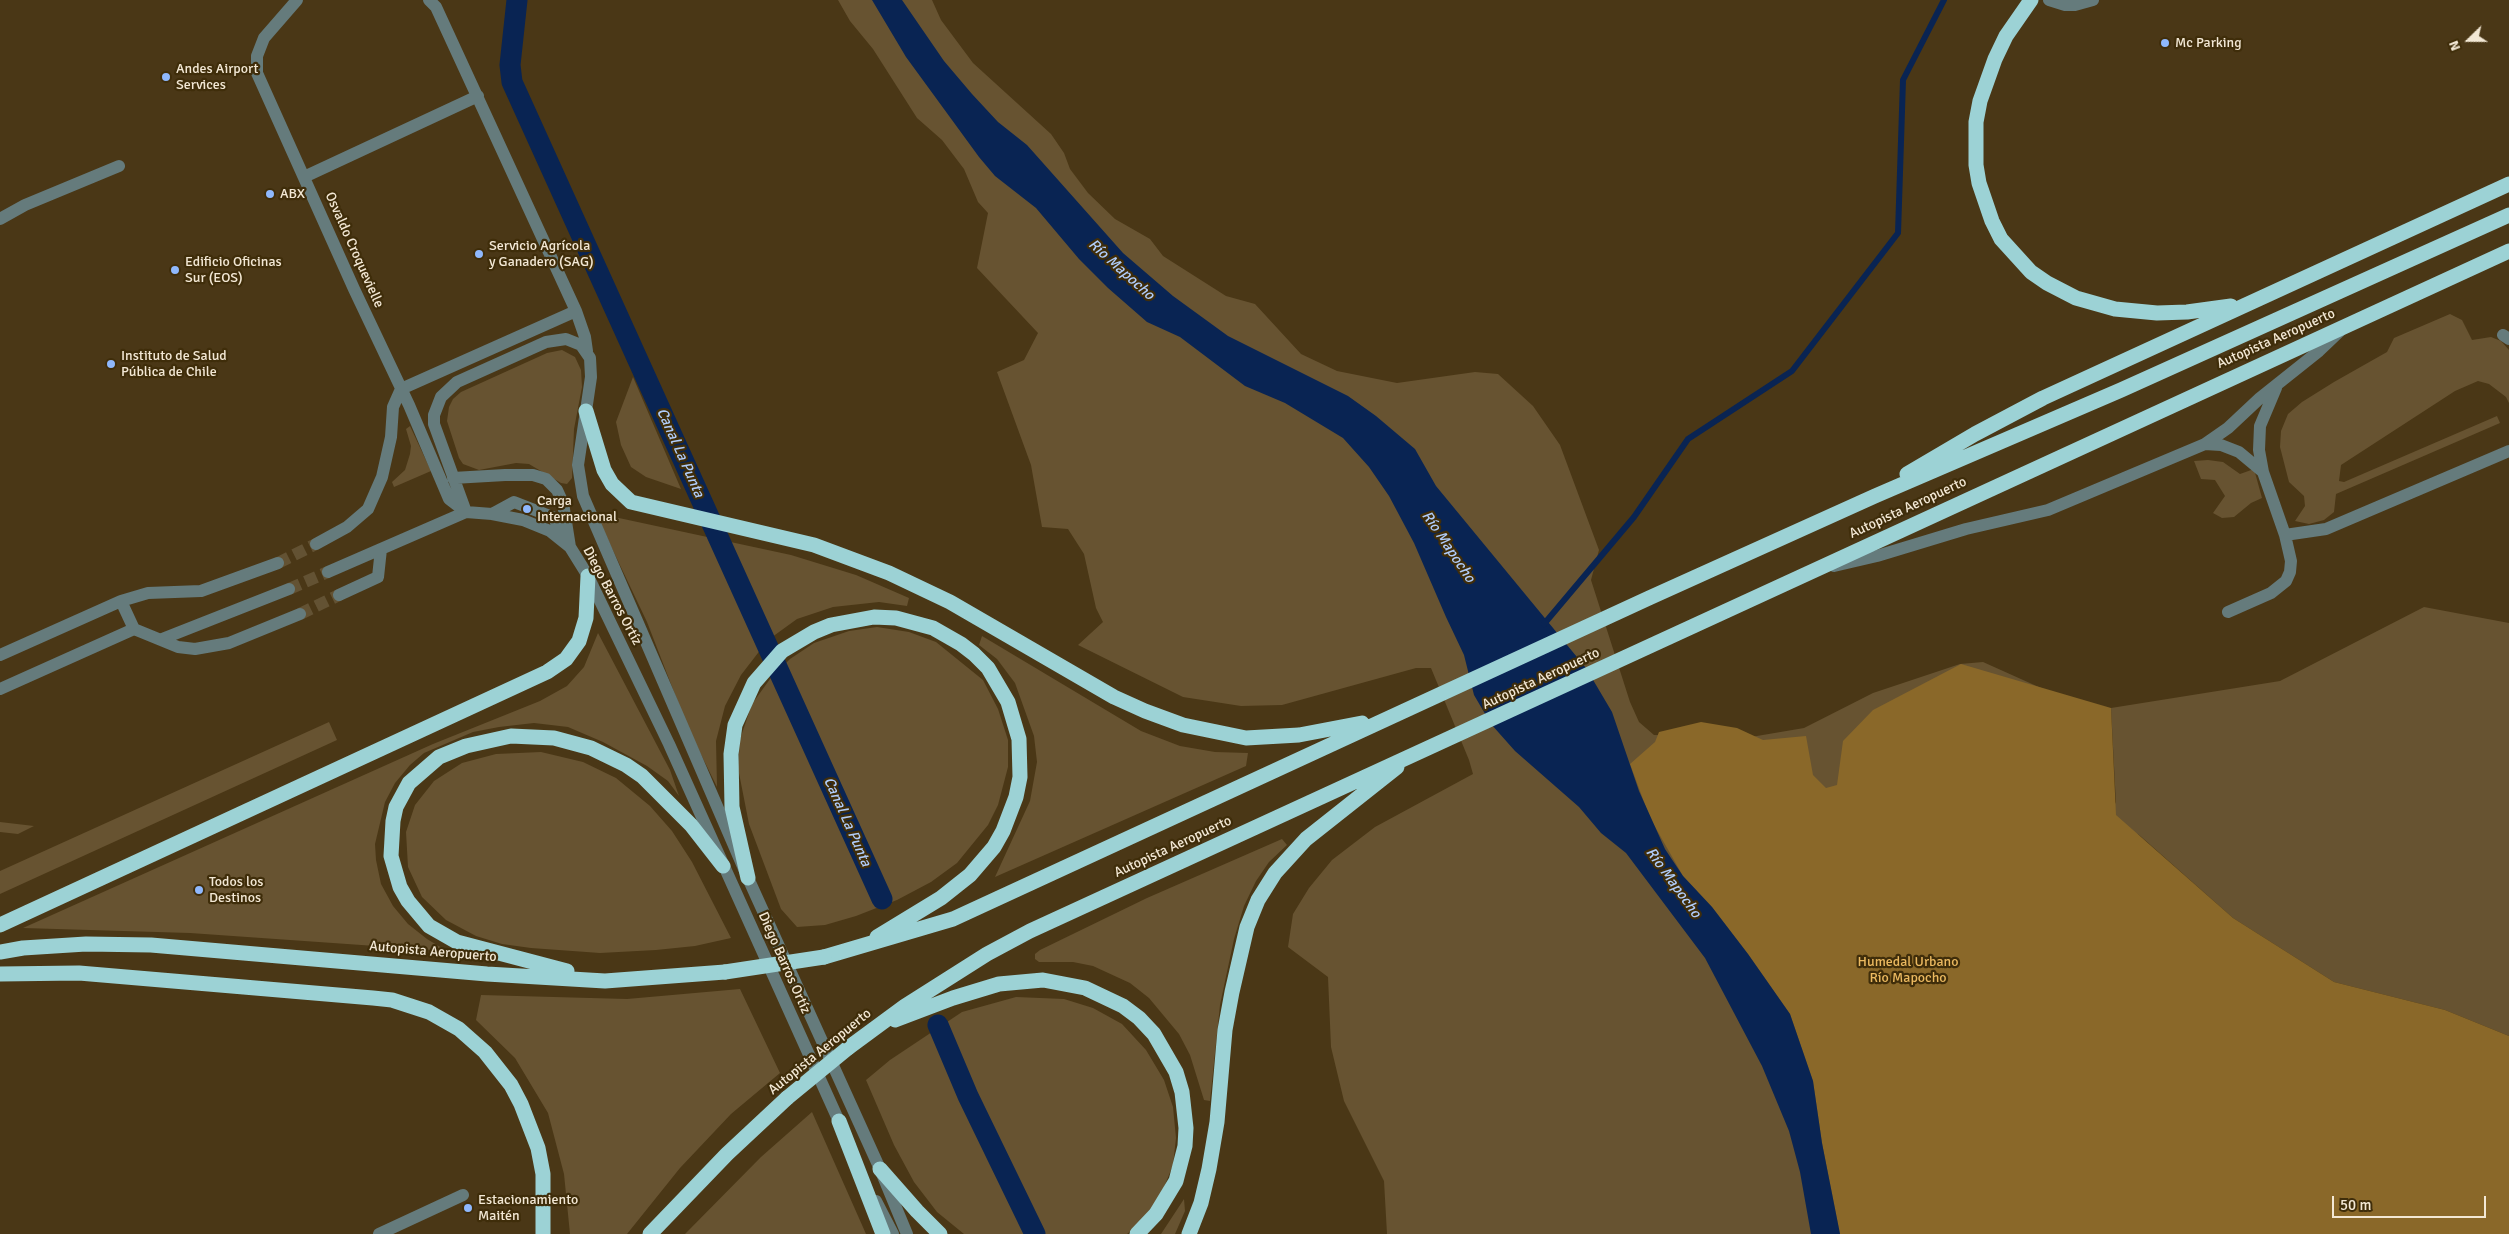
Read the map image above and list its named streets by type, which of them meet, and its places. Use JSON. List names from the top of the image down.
{
  "streets": {
    "highway": ["Autopista Aeropuerto"],
    "street": ["Osvaldo Croquevielle", "Diego Barros Ortíz"]
  },
  "crossings": [
    ["Osvaldo Croquevielle", "Diego Barros Ortíz"]
  ],
  "water": ["Río Mapocho", "Canal La Punta"],
  "parks": ["Humedal Urbano Río Mapocho"],
  "places": [
    "Mc Parking",
    "Andes Airport Services",
    "ABX",
    "Servicio Agrícola y Ganadero (SAG)",
    "Edificio Oficinas Sur (EOS)",
    "Instituto de Salud Pública de Chile",
    "Carga Internacional",
    "Todos los Destinos",
    "Estacionamiento Maitén"
  ],
  "scale_bar": "50 m",
  "north": "left"
}
